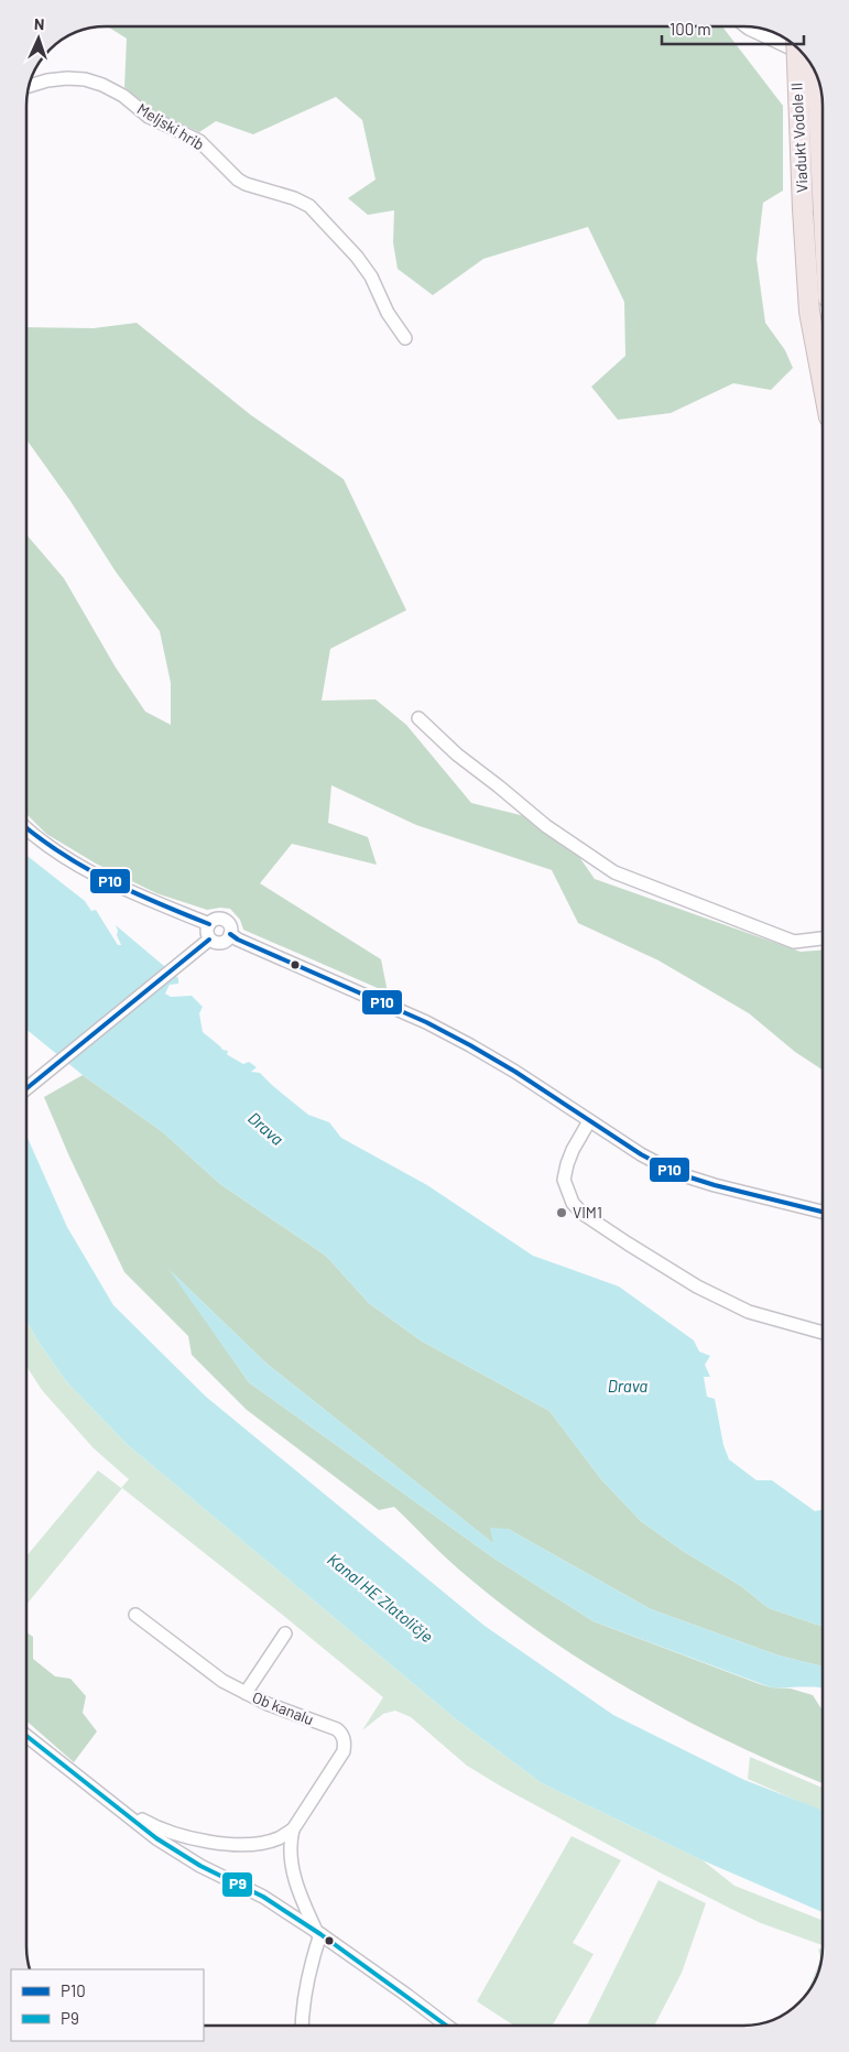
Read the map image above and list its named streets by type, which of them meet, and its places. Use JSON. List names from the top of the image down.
{
  "streets": {
    "highway": ["Viadukt Vodole II"],
    "street": ["Meljski hrib", "Ob kanalu"]
  },
  "water": ["Drava", "Kanal HE Zlatoličje"],
  "places": ["VIM1"],
  "lines": ["transit line P10", "transit line P9"],
  "legend": ["P10", "P9"],
  "scale_bar": "100 m",
  "north": "top"
}
